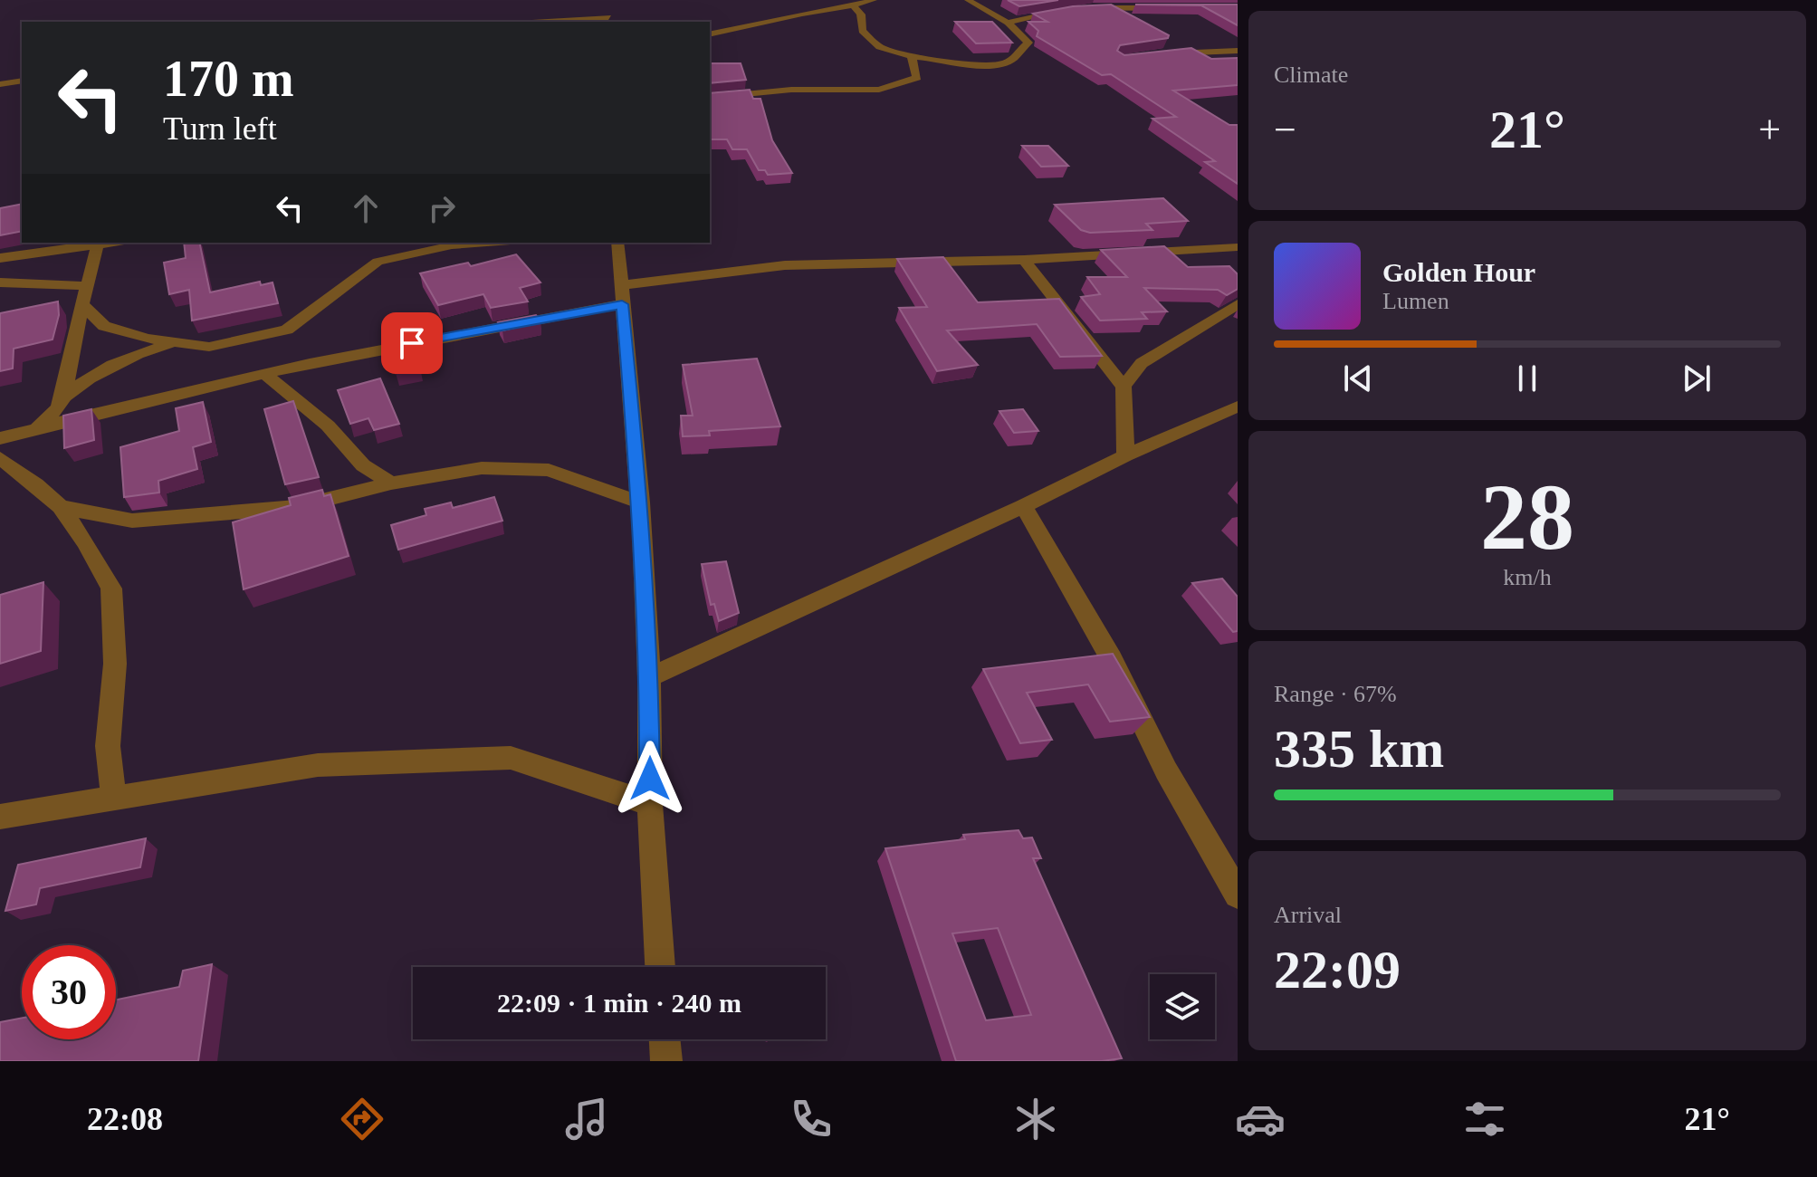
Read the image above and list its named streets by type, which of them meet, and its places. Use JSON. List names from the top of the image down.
{
  "page": {
    "tile": [
      "Climate",
      ["28", "km/h"],
      ["Range · 67%", "335 km"],
      ["Arrival", "22:09"]
    ],
    "turn": ["170 m", "Turn left"],
    "heat": ["−", "21°", "+"],
    "song": ["Golden Hour", "Lumen"],
    "limit": "30",
    "trip": "22:09 · 1 min · 240 m",
    "tabs": ["22:08", "21°"]
  }
}
